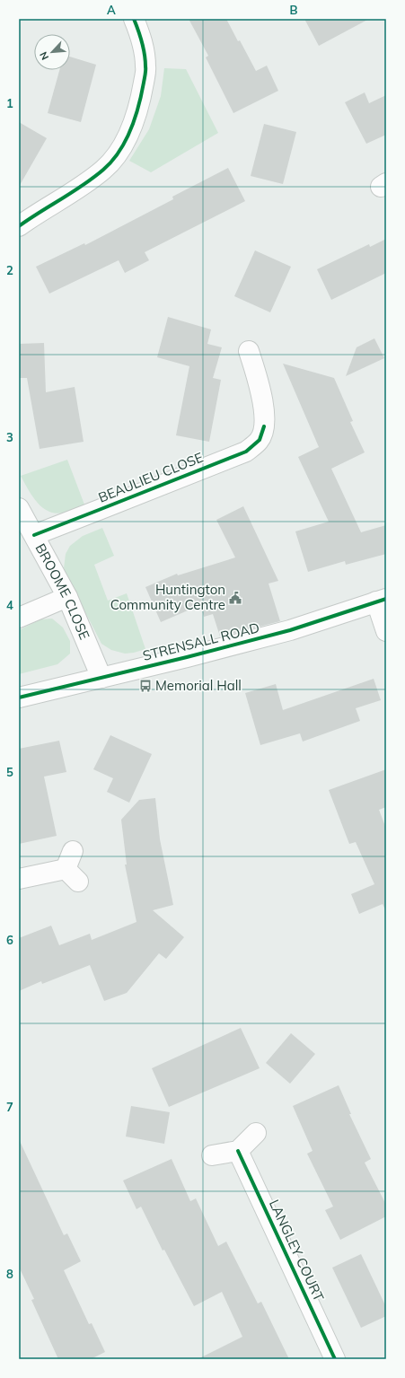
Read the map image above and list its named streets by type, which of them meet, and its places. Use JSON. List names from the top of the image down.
{
  "streets": {
    "street": [
      "BEAULIEU CLOSE",
      "BROOME CLOSE",
      "STRENSALL ROAD",
      "LANGLEY COURT"
    ]
  },
  "crossings": [
    ["BEAULIEU CLOSE", "BROOME CLOSE"],
    ["BROOME CLOSE", "STRENSALL ROAD"]
  ],
  "places": {
    "public building": ["Huntington Community Centre"],
    "bus stop": ["Memorial Hall"]
  },
  "north": "bottom left",
  "grid": {
    "columns": ["A", "B"],
    "rows": [
      "1",
      "2",
      "3",
      "4",
      "5",
      "6",
      "7",
      "8"
    ]
  }
}
